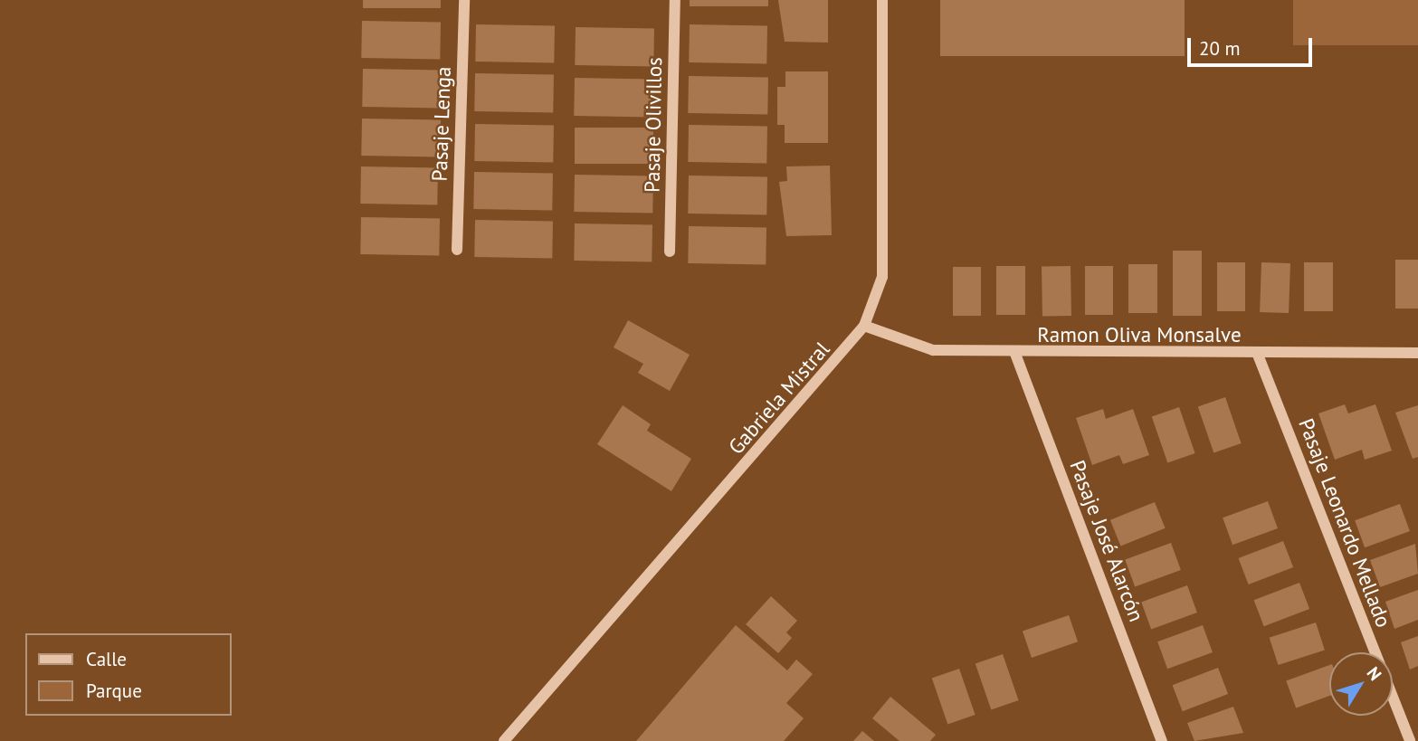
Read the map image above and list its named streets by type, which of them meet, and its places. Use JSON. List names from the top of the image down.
{
  "streets": {
    "street": [
      "Pasaje Lenga",
      "Pasaje Olivillos",
      "Ramon Oliva Monsalve",
      "Gabriela Mistral",
      "Pasaje Leonardo Mellado",
      "Pasaje José Alarcón"
    ]
  },
  "crossings": [
    ["Ramon Oliva Monsalve", "Gabriela Mistral"],
    ["Ramon Oliva Monsalve", "Pasaje Leonardo Mellado"],
    ["Ramon Oliva Monsalve", "Pasaje José Alarcón"]
  ],
  "legend": ["Calle", "Parque"],
  "scale_bar": "20 m",
  "north": "top right"
}
